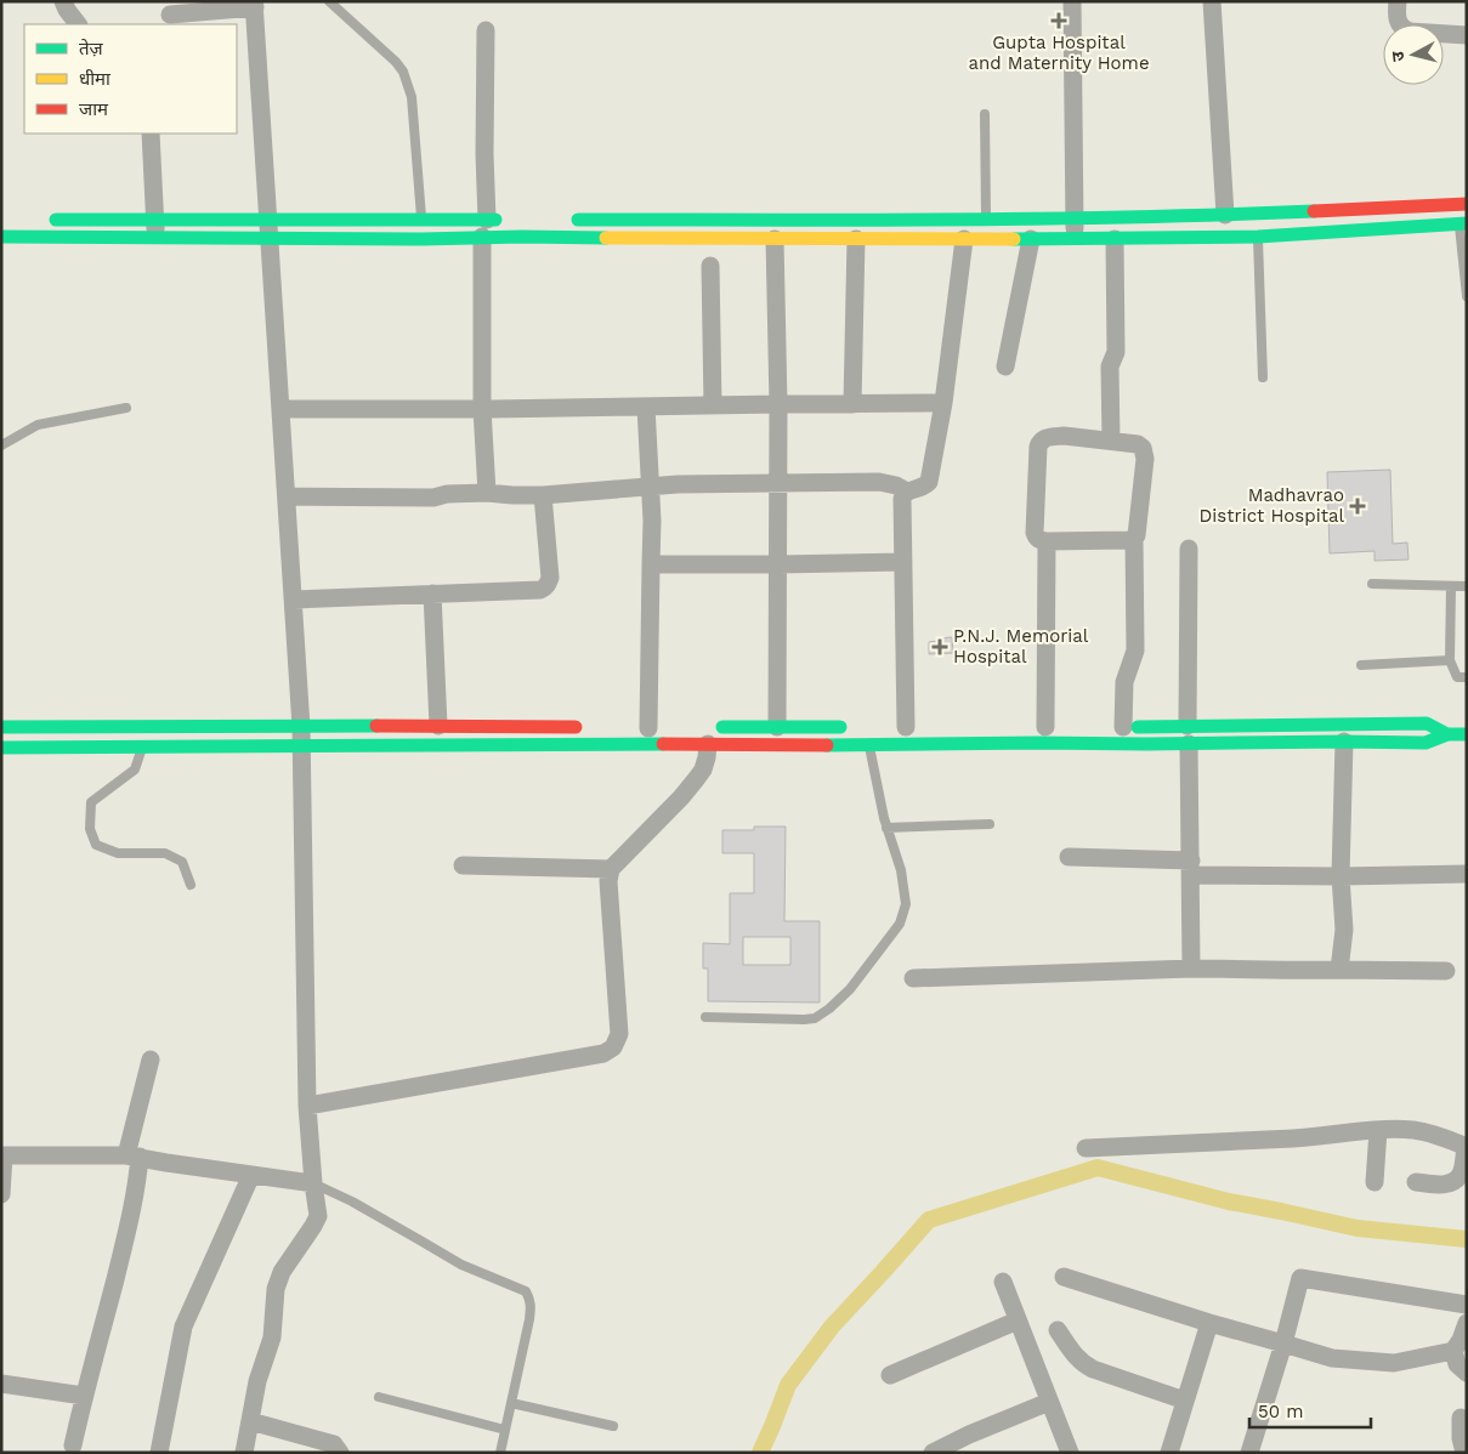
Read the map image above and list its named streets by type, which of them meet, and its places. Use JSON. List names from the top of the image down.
{
  "places": {
    "health": ["Gupta Hospital and Maternity Home", "Madhavrao District Hospital", "P.N.J. Memorial Hospital"]
  },
  "legend": ["तेज़", "धीमा", "जाम"],
  "scale_bar": "50 m",
  "north": "left"
}
